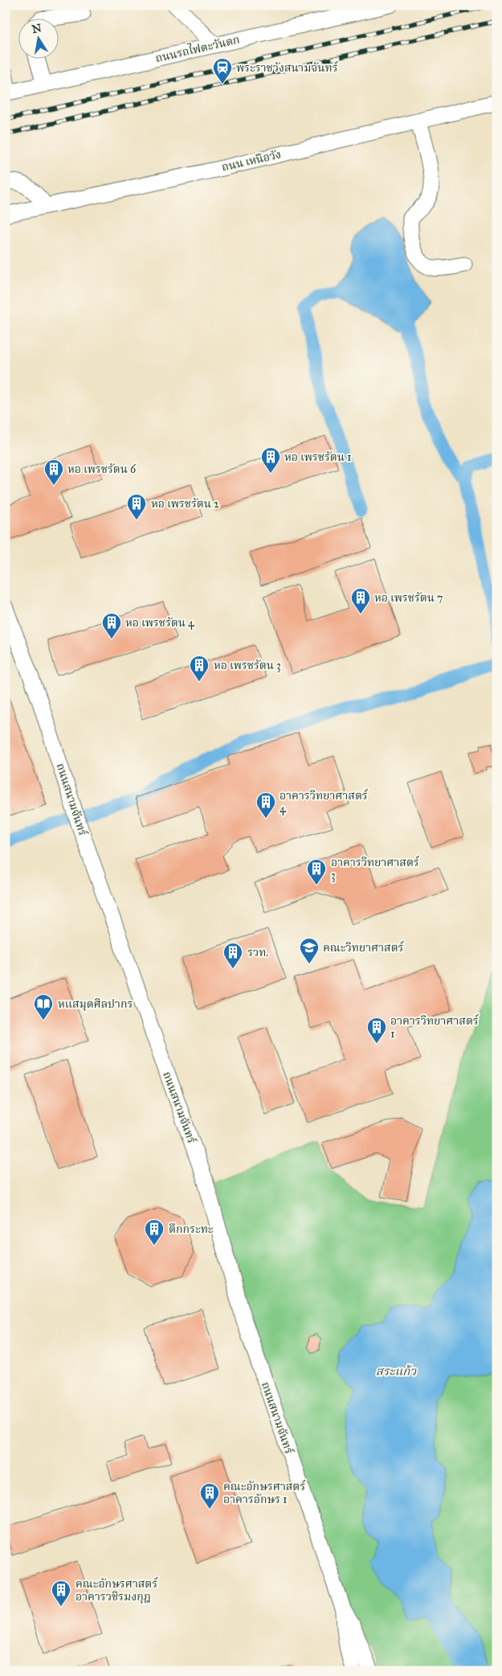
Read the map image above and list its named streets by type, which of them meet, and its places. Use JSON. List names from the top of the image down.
{
  "streets": {
    "street": ["ถนนรถไฟตะวันตก", "ถนน เหนือวัง", "ถนนสนามจันทร์"]
  },
  "water": ["สระแก้ว"],
  "places": {
    "station": ["พระราชวังสนามจันทร์"],
    "building": [
      "หอ เพรชรัตน 1",
      "หอ เพรชรัตน 6",
      "หอ เพรชรัตน 2",
      "หอ เพรชรัตน 7",
      "หอ เพรชรัตน 4",
      "หอ เพรชรัตน 3",
      "อาคารวิทยาศาสตร์ 4",
      "อาคารวิทยาศาสตร์ 3",
      "รวท.",
      "อาคารวิทยาศาสตร์ 1",
      "ตึกกระทะ",
      "คณะอักษรศาสตร์ อาคารอักษร 1",
      "คณะอักษรศาสตร์ อาคารวชิรมงกุฎ"
    ],
    "school or university": ["คณะวิทยาศาสตร์"],
    "library": ["หแสมุดศิลปากร"]
  },
  "north": "top"
}
